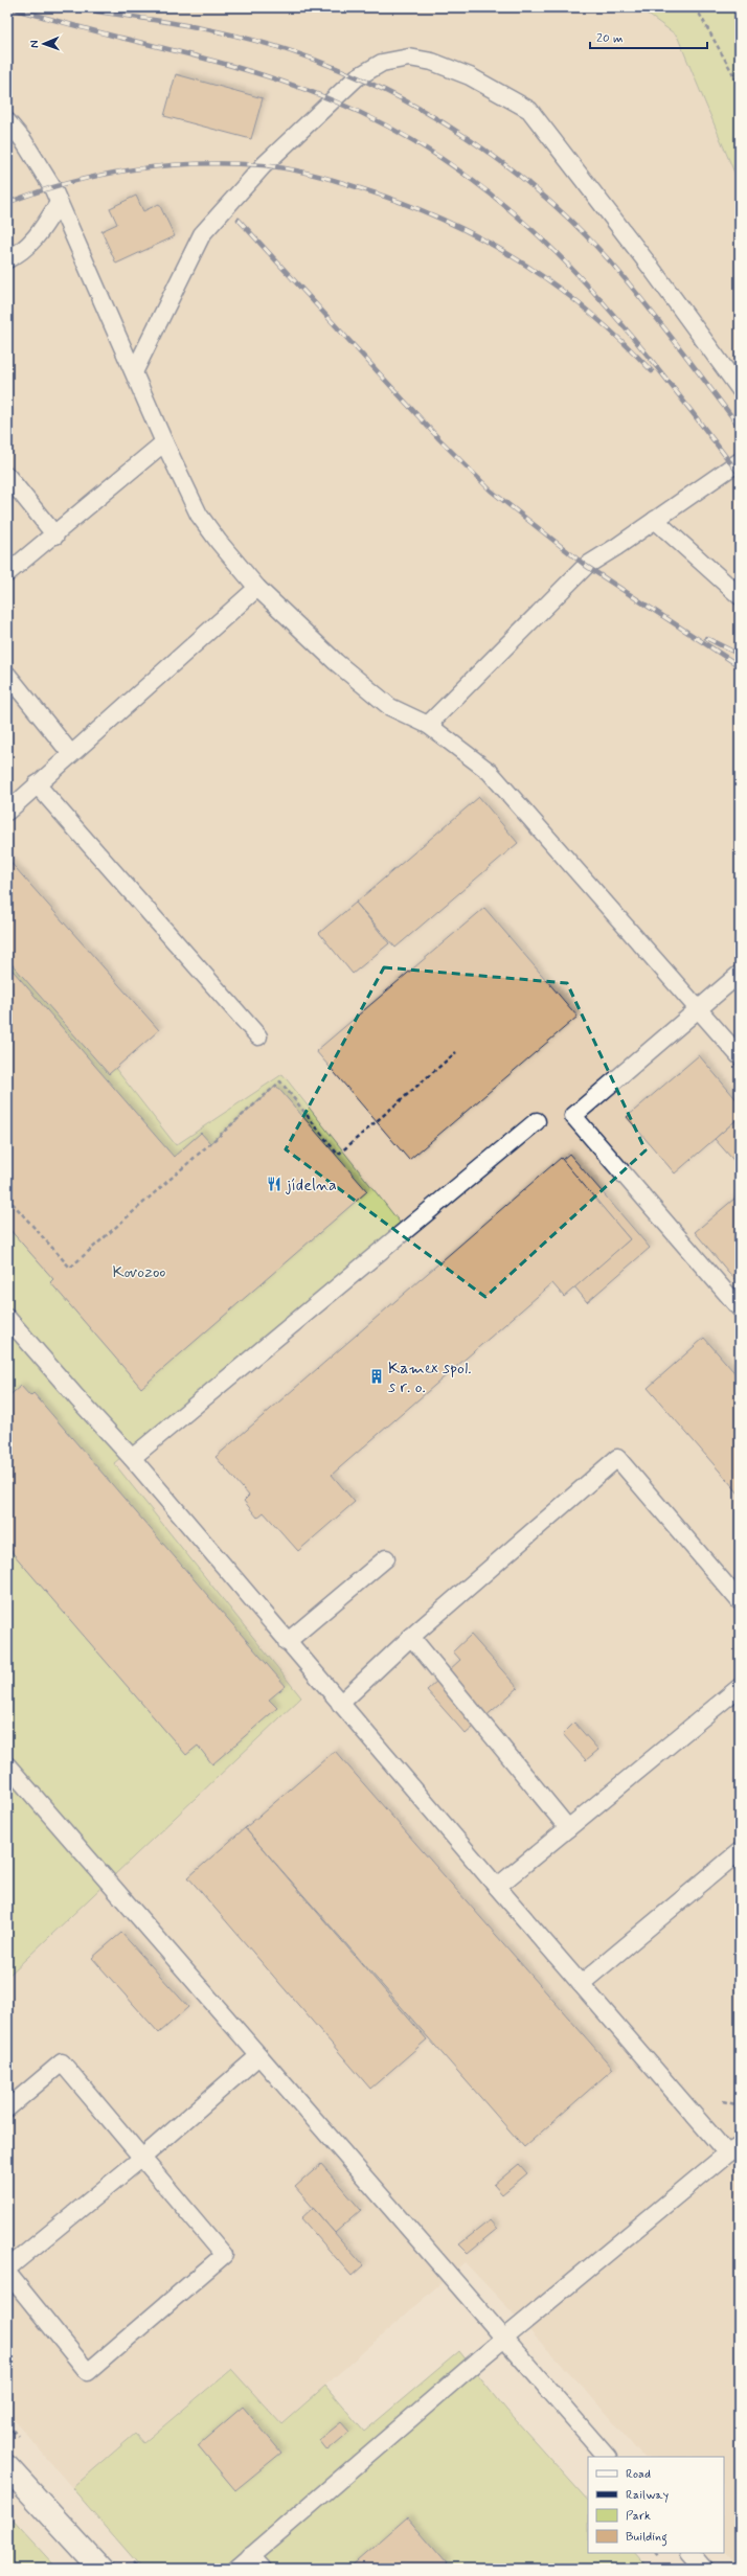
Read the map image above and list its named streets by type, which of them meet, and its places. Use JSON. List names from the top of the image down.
{
  "parks": ["Kovozoo"],
  "places": {
    "restaurant": ["jídelna"],
    "building": ["Kamex spol. s r. o."]
  },
  "legend": [
    "Road",
    "Railway",
    "Park",
    "Building"
  ],
  "scale_bar": "20 m",
  "north": "left"
}
